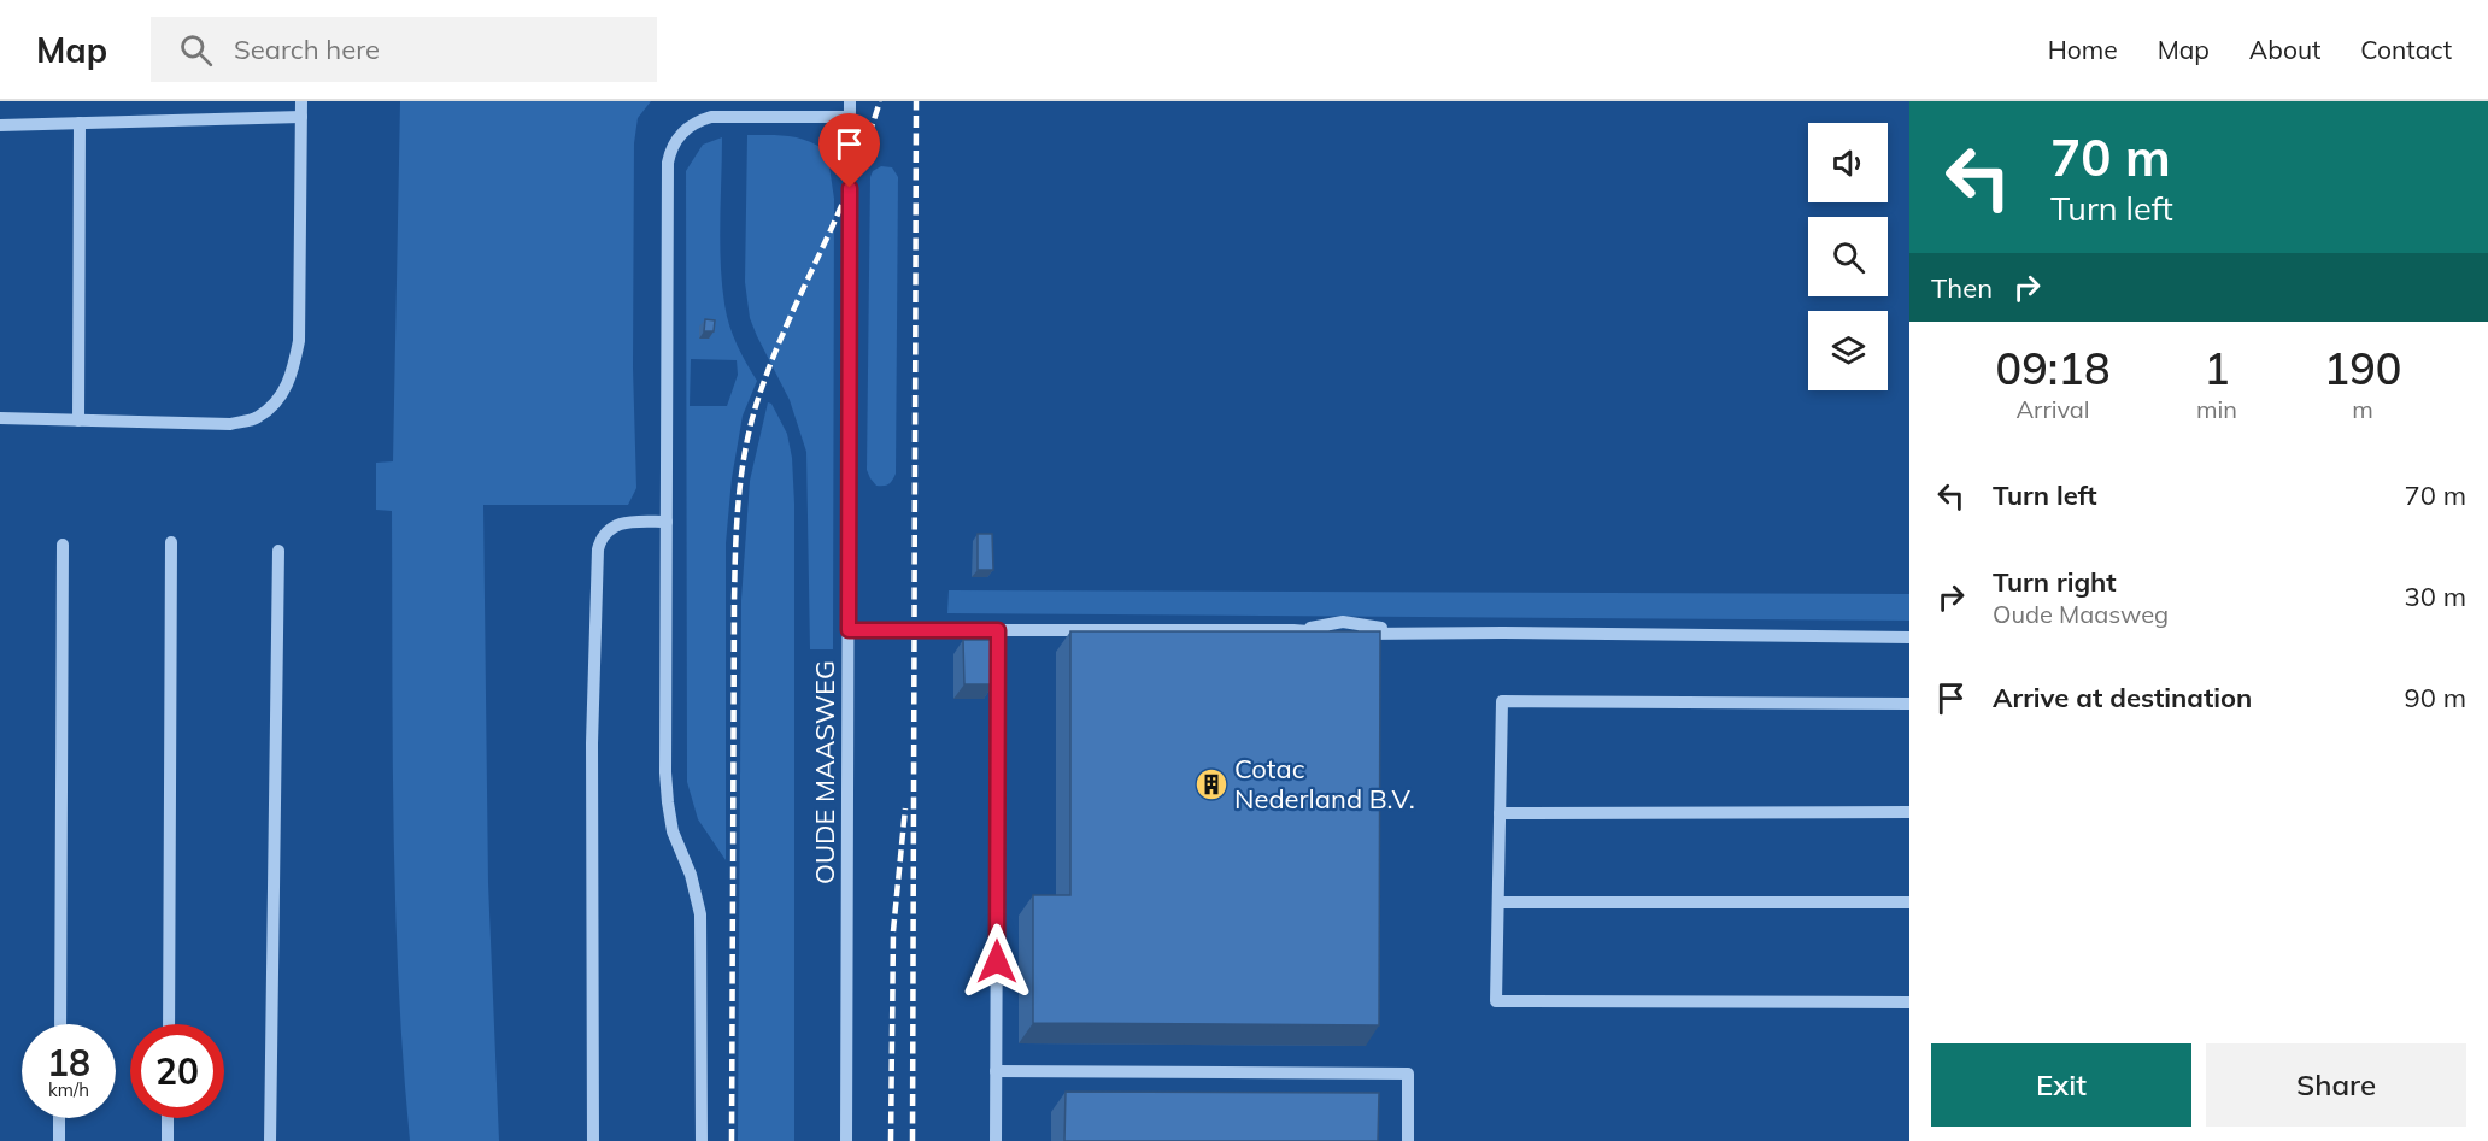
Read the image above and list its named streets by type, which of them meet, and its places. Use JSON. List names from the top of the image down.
{
  "streets": {
    "street": ["OUDE MAASWEG"]
  },
  "places": {
    "building": ["Cotac Nederland B.V."]
  },
  "page": {
    "header": "Map",
    "search": "Search here",
    "nav": [
      "Home",
      "Map",
      "About",
      "Contact"
    ],
    "turn": ["70 m", "Turn left"],
    "then": "Then",
    "eta": [
      "09:18",
      "Arrival",
      "1",
      "min",
      "190",
      "m"
    ],
    "list": [
      {
        "name": "Turn left",
        "value": "70 m"
      },
      {
        "name": "Turn right",
        "note": "Oude Maasweg",
        "value": "30 m"
      },
      {
        "name": "Arrive at destination",
        "value": "90 m"
      }
    ],
    "speed": "18 km/h",
    "limit": "20",
    "buttons": ["Exit", "Share"]
  }
}
